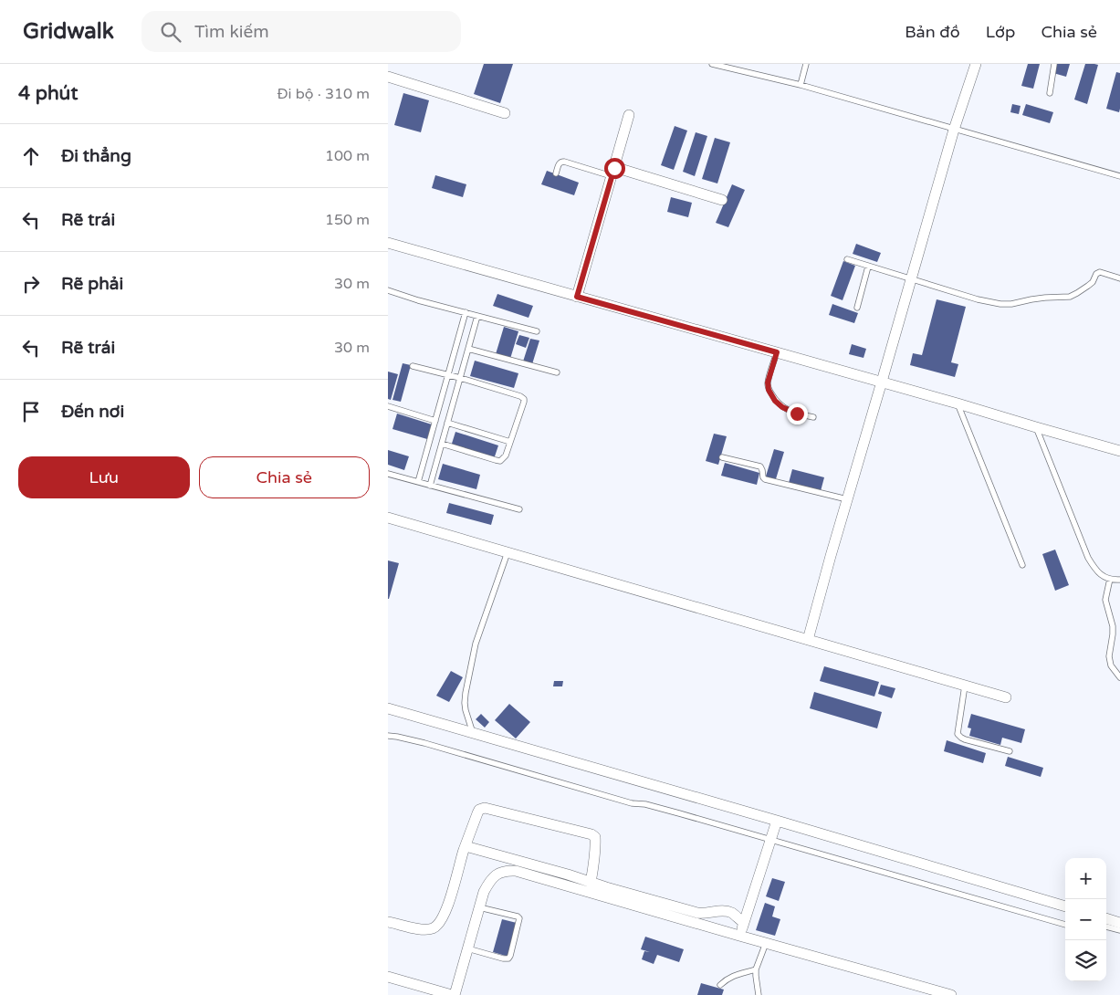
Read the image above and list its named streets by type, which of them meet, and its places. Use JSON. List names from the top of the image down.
{
  "page": {
    "header": "Gridwalk",
    "search": "Tìm kiếm",
    "nav": ["Bản đồ", "Lớp", "Chia sẻ"],
    "heading": ["4 phút", "Đi bộ · 310 m"],
    "list": [
      ["Đi thẳng", "100 m"],
      ["Rẽ trái", "150 m"],
      ["Rẽ phải", "30 m"],
      ["Rẽ trái", "30 m"],
      "Đến nơi"
    ],
    "buttons": ["Lưu", "Chia sẻ"],
    "map_buttons": ["+", "−"]
  }
}
